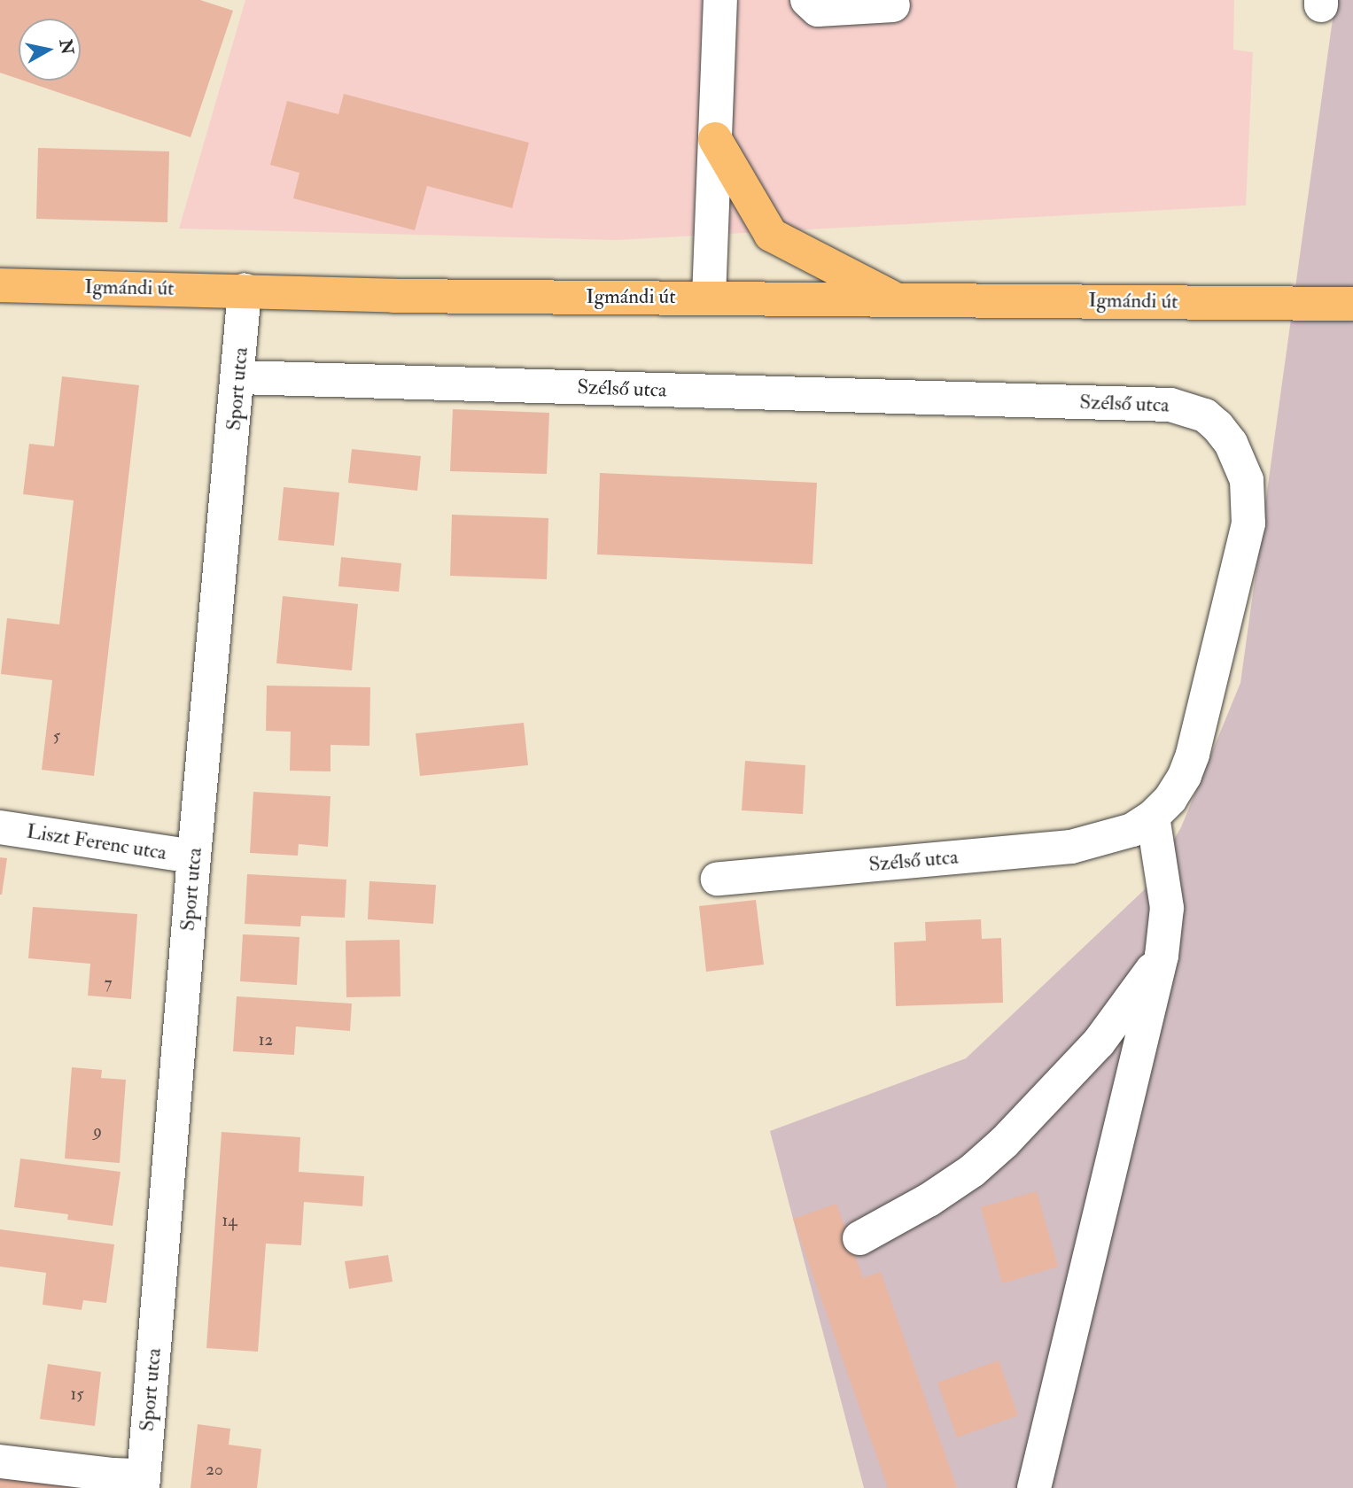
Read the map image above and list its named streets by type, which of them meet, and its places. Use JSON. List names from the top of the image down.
{
  "streets": {
    "main road": ["Igmándi út"],
    "street": ["Sport utca", "Szélső utca", "Liszt Ferenc utca"]
  },
  "crossings": [
    ["Igmándi út", "Sport utca"],
    ["Sport utca", "Szélső utca"],
    ["Sport utca", "Liszt Ferenc utca"]
  ],
  "house_numbers": [
    "5",
    "7",
    "12",
    "9",
    "14",
    "15",
    "20"
  ],
  "north": "right"
}
